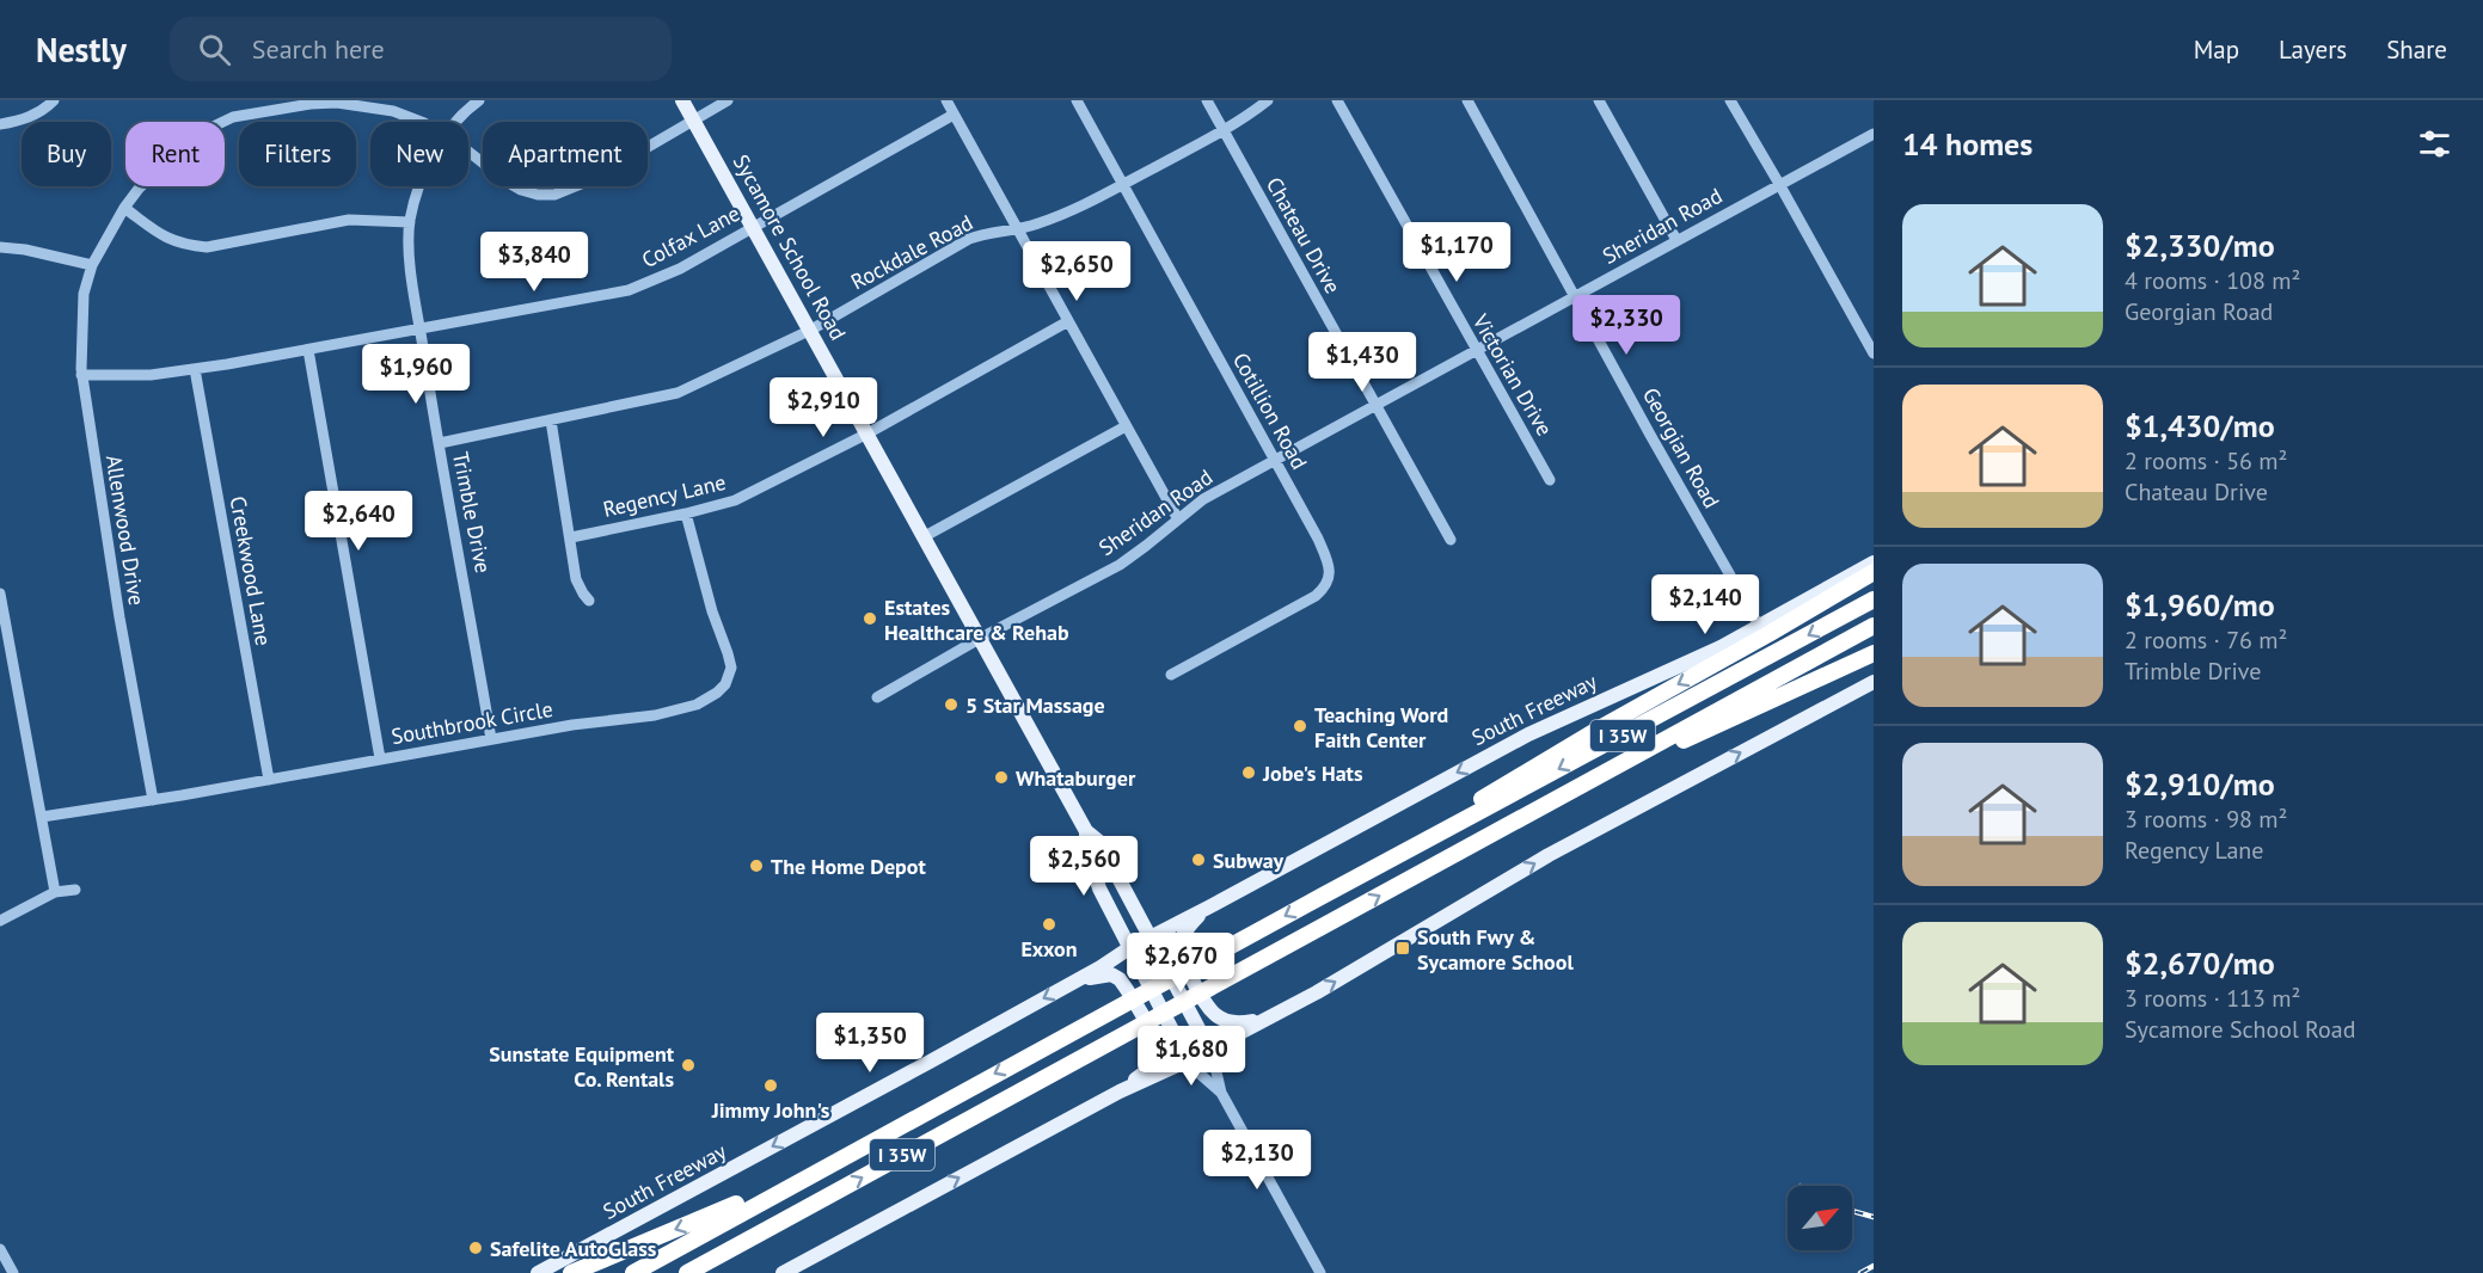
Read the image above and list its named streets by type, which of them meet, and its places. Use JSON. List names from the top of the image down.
{
  "streets": {
    "highway": ["I 35W"],
    "main road": ["Sycamore School Road", "South Freeway"],
    "street": [
      "Sheridan Road",
      "Chateau Drive",
      "Colfax Lane",
      "Rockdale Road",
      "Victorian Drive",
      "Cotillion Road",
      "Georgian Road",
      "Regency Lane",
      "Trimble Drive",
      "Allenwood Drive",
      "Creekwood Lane",
      "Southbrook Circle"
    ]
  },
  "crossings": [
    ["Sheridan Road", "Chateau Drive"],
    ["Sheridan Road", "Sycamore School Road"],
    ["Sheridan Road", "Victorian Drive"],
    ["Sheridan Road", "Cotillion Road"],
    ["Sheridan Road", "Georgian Road"],
    ["Chateau Drive", "Rockdale Road"],
    ["Colfax Lane", "Sycamore School Road"],
    ["Colfax Lane", "Trimble Drive"],
    ["Colfax Lane", "Allenwood Drive"],
    ["Colfax Lane", "Creekwood Lane"],
    ["Sycamore School Road", "Rockdale Road"],
    ["Sycamore School Road", "Regency Lane"],
    ["Sycamore School Road", "Allenwood Drive"],
    ["Sycamore School Road", "South Freeway"],
    ["Rockdale Road", "Cotillion Road"],
    ["Rockdale Road", "Trimble Drive"],
    ["Georgian Road", "South Freeway"],
    ["Regency Lane", "Southbrook Circle"],
    ["Trimble Drive", "Southbrook Circle"],
    ["Allenwood Drive", "Southbrook Circle"],
    ["Creekwood Lane", "Southbrook Circle"]
  ],
  "places": {
    "other": [
      "Estates Healthcare & Rehab",
      "5 Star Massage",
      "Teaching Word Faith Center",
      "Jobe's Hats",
      "Whataburger",
      "Subway",
      "The Home Depot",
      "Exxon",
      "Sunstate Equipment Co. Rentals",
      "Jimmy John's",
      "Safelite AutoGlass"
    ],
    "transit": ["South Fwy & Sycamore School"]
  },
  "north": "top right",
  "page": {
    "header": "Nestly",
    "search": "Search here",
    "nav": ["Map", "Layers", "Share"],
    "heading": "14 homes",
    "chip": [
      "Buy",
      "Rent",
      "Filters",
      "New",
      "Apartment"
    ],
    "list": [
      {
        "name": "$2,330/mo",
        "note": "4 rooms · 108 m² · Georgian Road"
      },
      {
        "name": "$1,430/mo",
        "note": "2 rooms · 56 m² · Chateau Drive"
      },
      {
        "name": "$1,960/mo",
        "note": "2 rooms · 76 m² · Trimble Drive"
      },
      {
        "name": "$2,910/mo",
        "note": "3 rooms · 98 m² · Regency Lane"
      },
      {
        "name": "$2,670/mo",
        "note": "3 rooms · 113 m² · Sycamore School Road"
      }
    ],
    "price": [
      "$1,170",
      "$3,840",
      "$2,650",
      "$2,330",
      "$1,430",
      "$1,960",
      "$2,910",
      "$2,640",
      "$2,140",
      "$2,560",
      "$2,670",
      "$1,350",
      "$1,680",
      "$2,130"
    ]
  }
}
